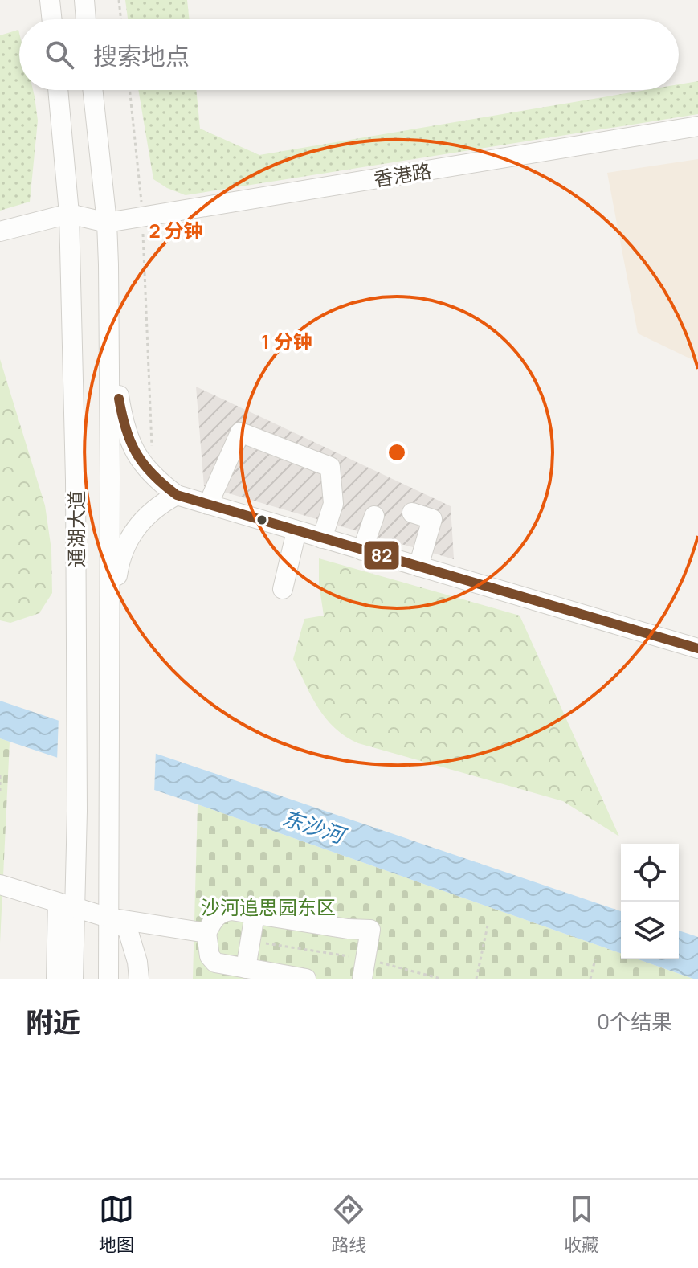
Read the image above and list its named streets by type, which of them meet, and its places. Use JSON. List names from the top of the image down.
{
  "streets": {
    "street": ["香港路", "通湖大道"]
  },
  "crossings": [
    ["香港路", "通湖大道"]
  ],
  "water": ["东沙河"],
  "parks": ["沙河追思园东区"],
  "lines": ["transit line 82"],
  "page": {
    "search": "搜索地点",
    "heading": ["附近", "0个结果"],
    "nav": ["地图", "路线", "收藏"]
  },
  "rings": ["2 分钟", "1 分钟"]
}
